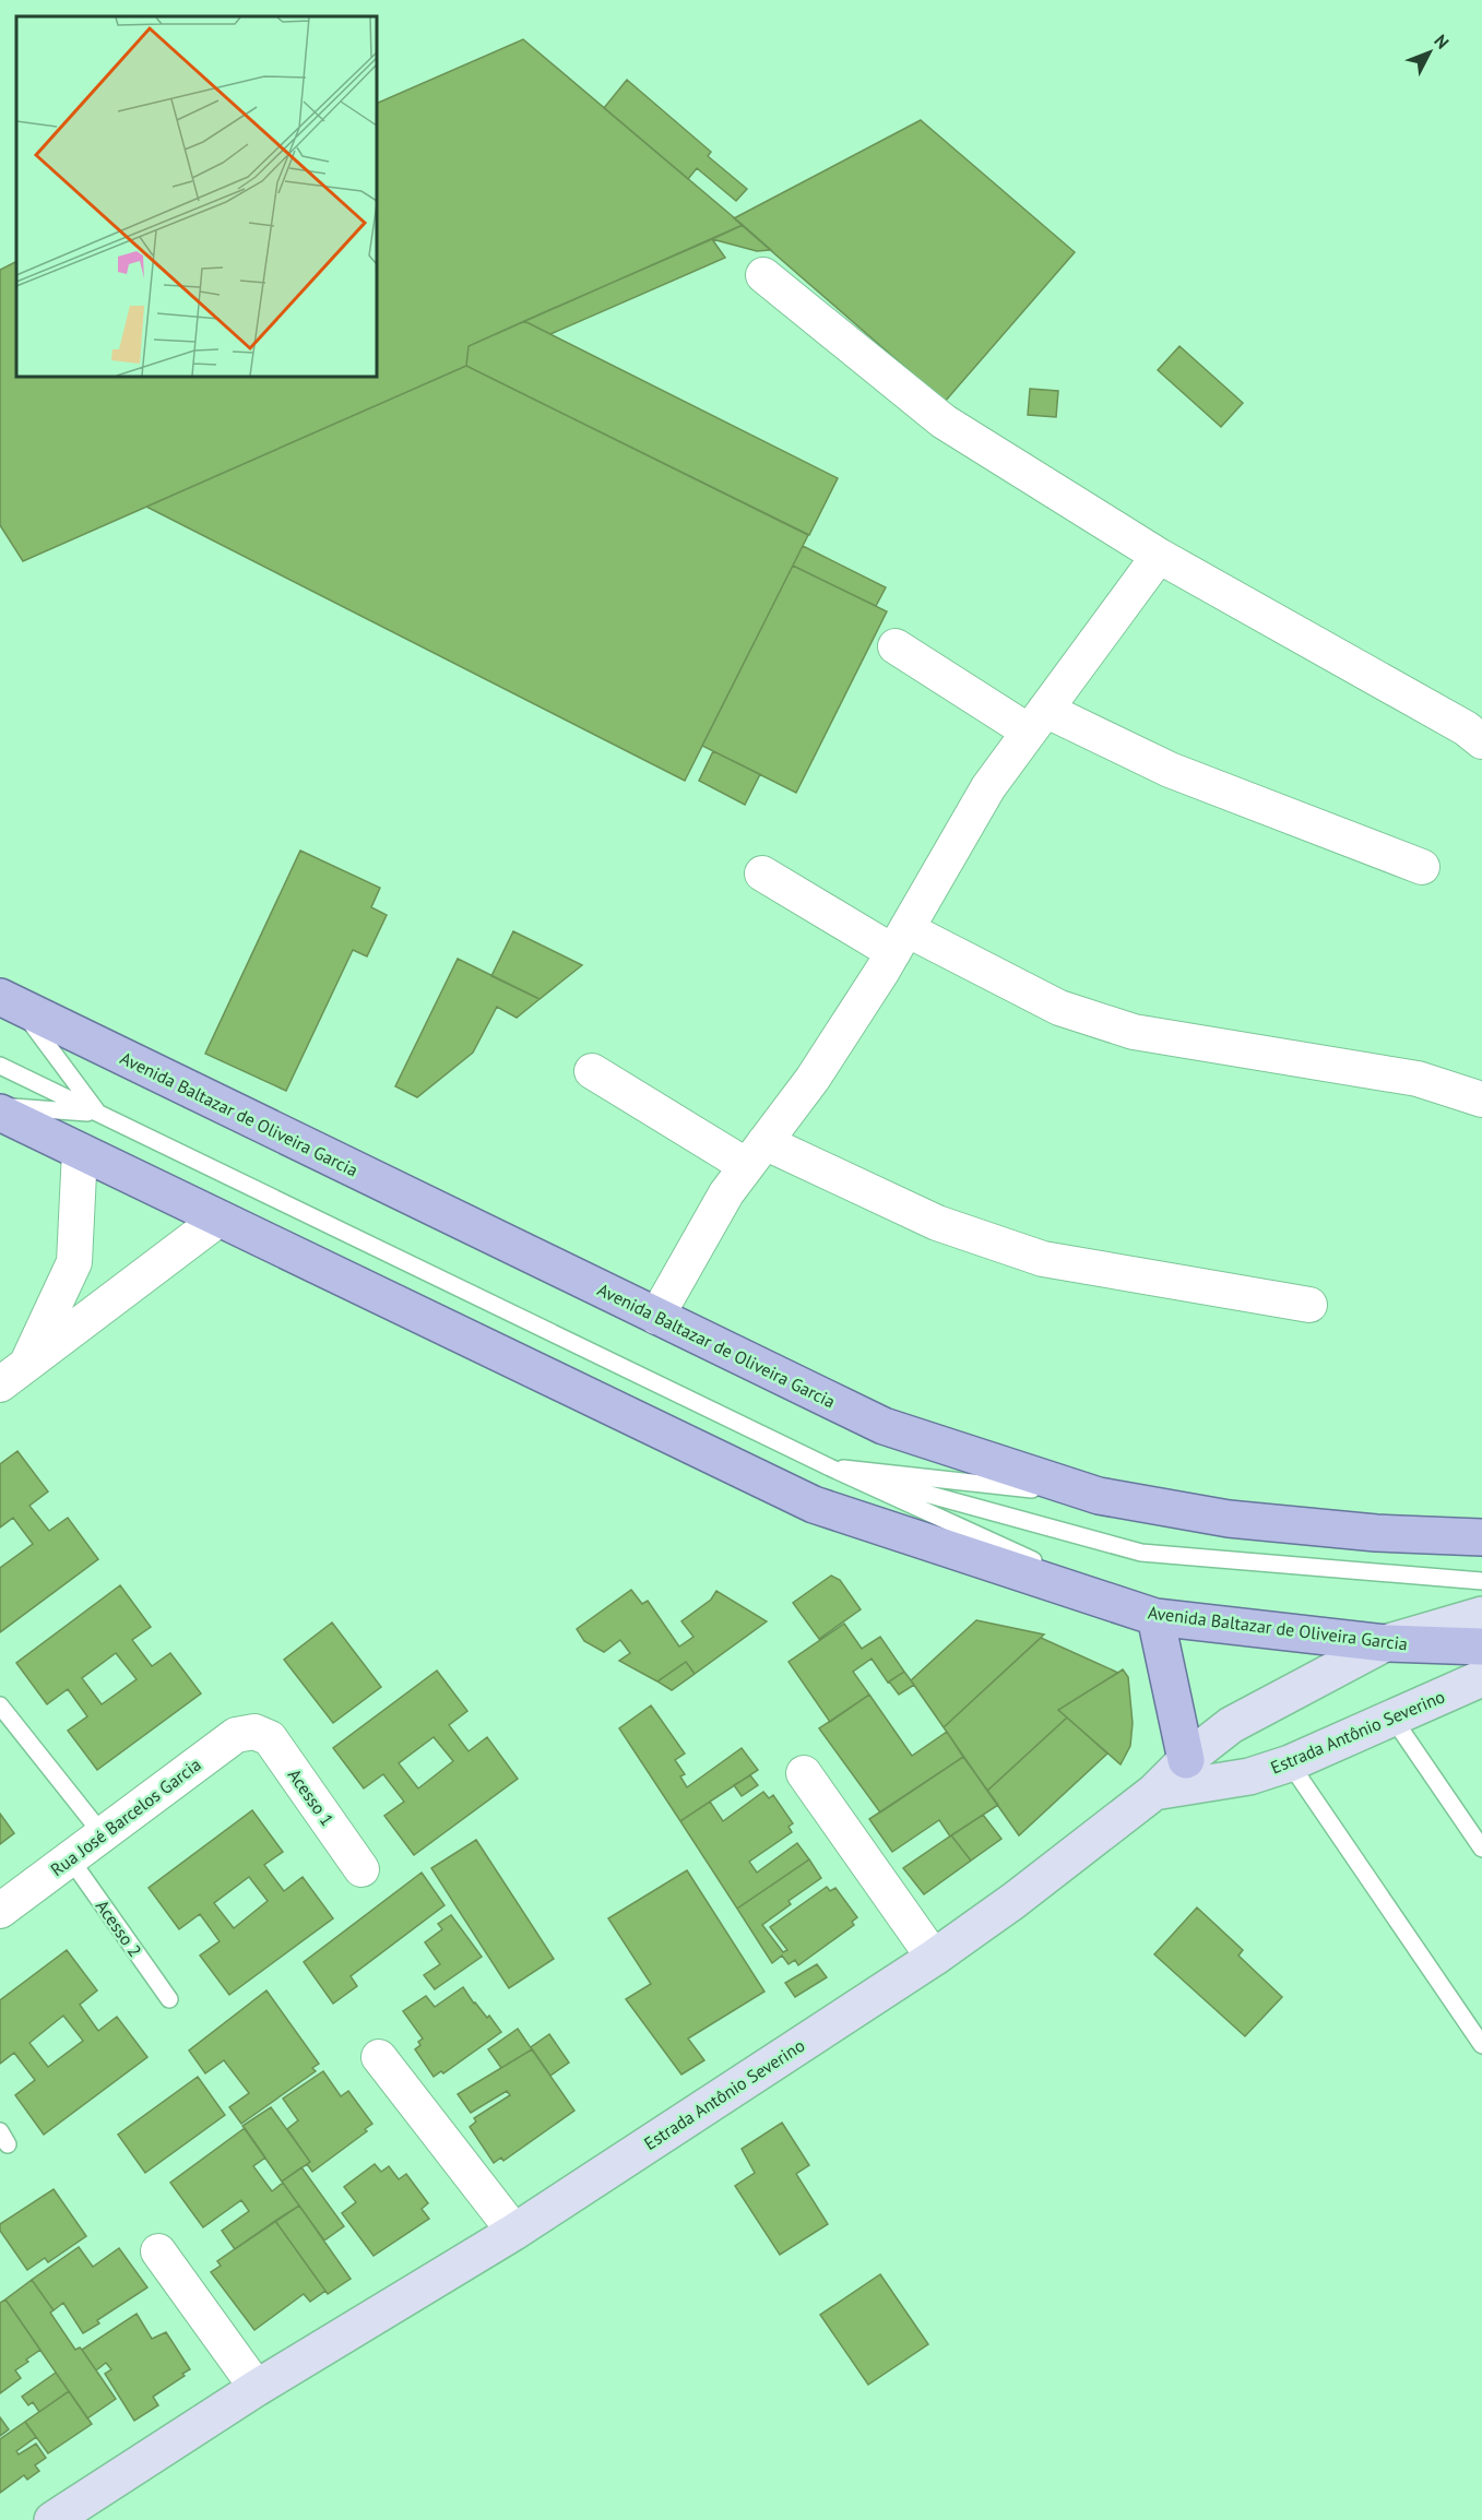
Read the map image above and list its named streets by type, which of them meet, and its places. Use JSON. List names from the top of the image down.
{
  "streets": {
    "main road": ["Avenida Baltazar de Oliveira Garcia", "Estrada Antônio Severino"],
    "street": ["Acesso 1", "Rua José Barcelos Garcia"],
    "lane": ["Acesso 2"]
  },
  "crossings": [
    ["Avenida Baltazar de Oliveira Garcia", "Estrada Antônio Severino"],
    ["Acesso 1", "Rua José Barcelos Garcia"],
    ["Rua José Barcelos Garcia", "Acesso 2"]
  ],
  "north": "top right"
}
